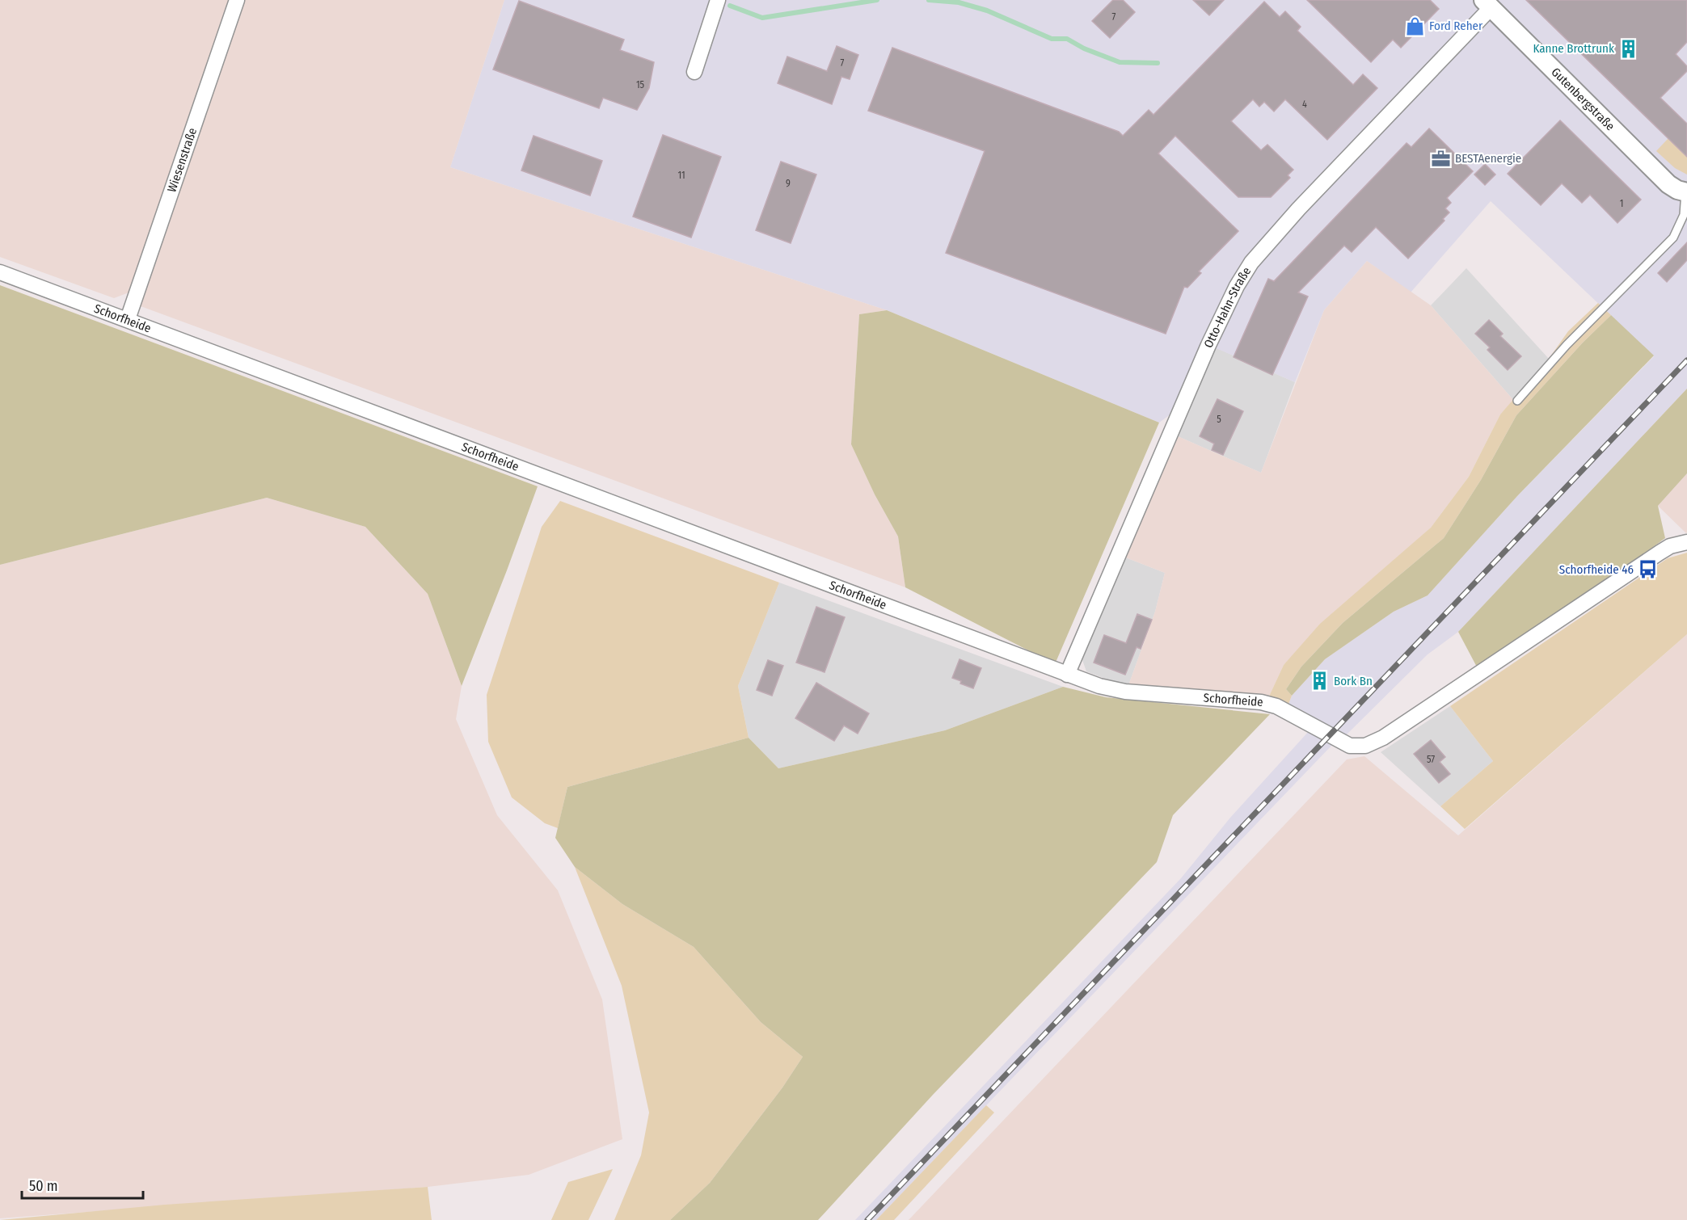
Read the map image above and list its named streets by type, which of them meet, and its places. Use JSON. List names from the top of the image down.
{
  "streets": {
    "street": [
      "Gutenbergstraße",
      "Wiesenstraße",
      "Otto-Hahn-Straße",
      "Schorfheide"
    ]
  },
  "crossings": [
    ["Gutenbergstraße", "Otto-Hahn-Straße"],
    ["Wiesenstraße", "Schorfheide"],
    ["Otto-Hahn-Straße", "Schorfheide"]
  ],
  "places": {
    "shop": ["Ford Reher"],
    "building": ["Kanne Brottrunk", "Bork Bn"],
    "office": ["BESTAenergie"],
    "bus stop": ["Schorfheide 46"]
  },
  "house_numbers": [
    "7",
    "7",
    "15",
    "4",
    "11",
    "9",
    "1",
    "5",
    "57"
  ],
  "scale_bar": "50 m"
}
